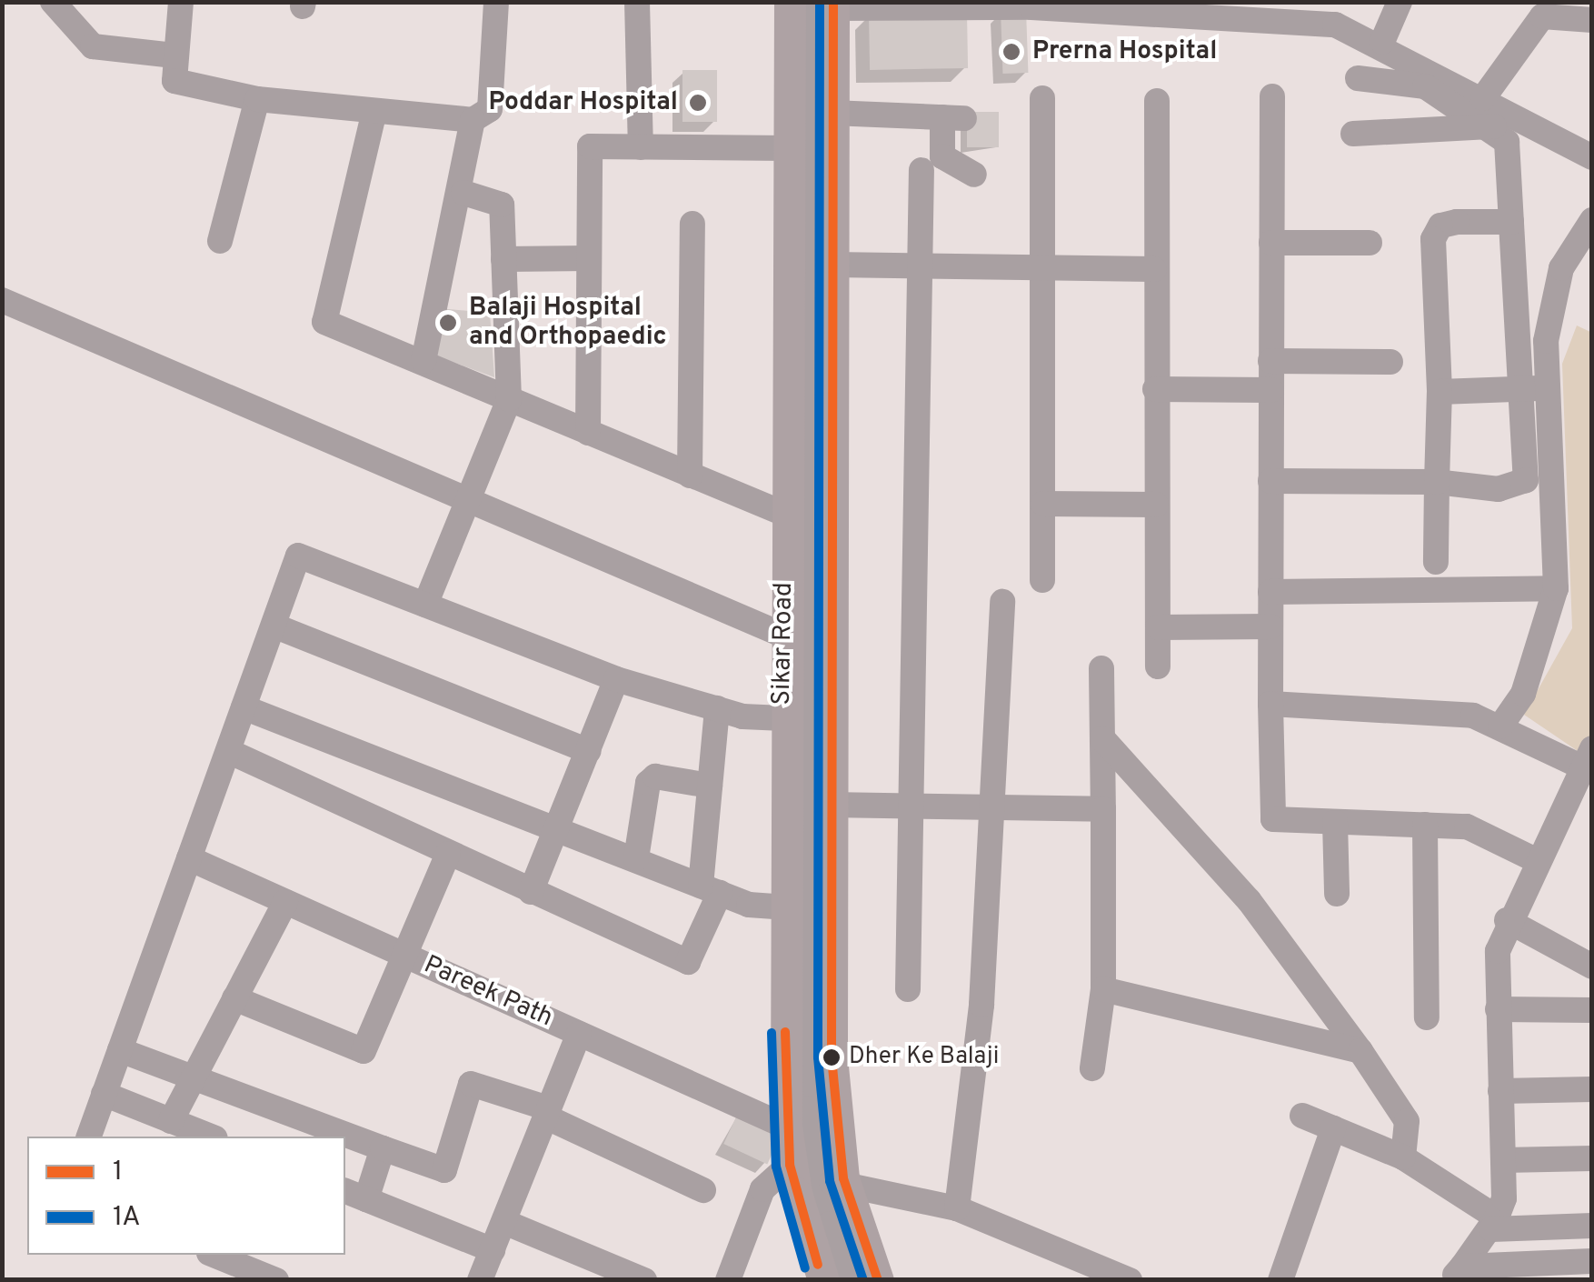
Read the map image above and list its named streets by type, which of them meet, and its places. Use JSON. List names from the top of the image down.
{
  "streets": {
    "main road": ["Sikar Road"],
    "street": ["Pareek Path"]
  },
  "crossings": [
    ["Sikar Road", "Pareek Path"]
  ],
  "places": [
    "Prerna Hospital",
    "Poddar Hospital",
    "Balaji Hospital and Orthopaedic",
    "Dher Ke Balaji"
  ],
  "lines": ["transit line 1", "transit line 1A"],
  "legend": ["1", "1A"]
}
